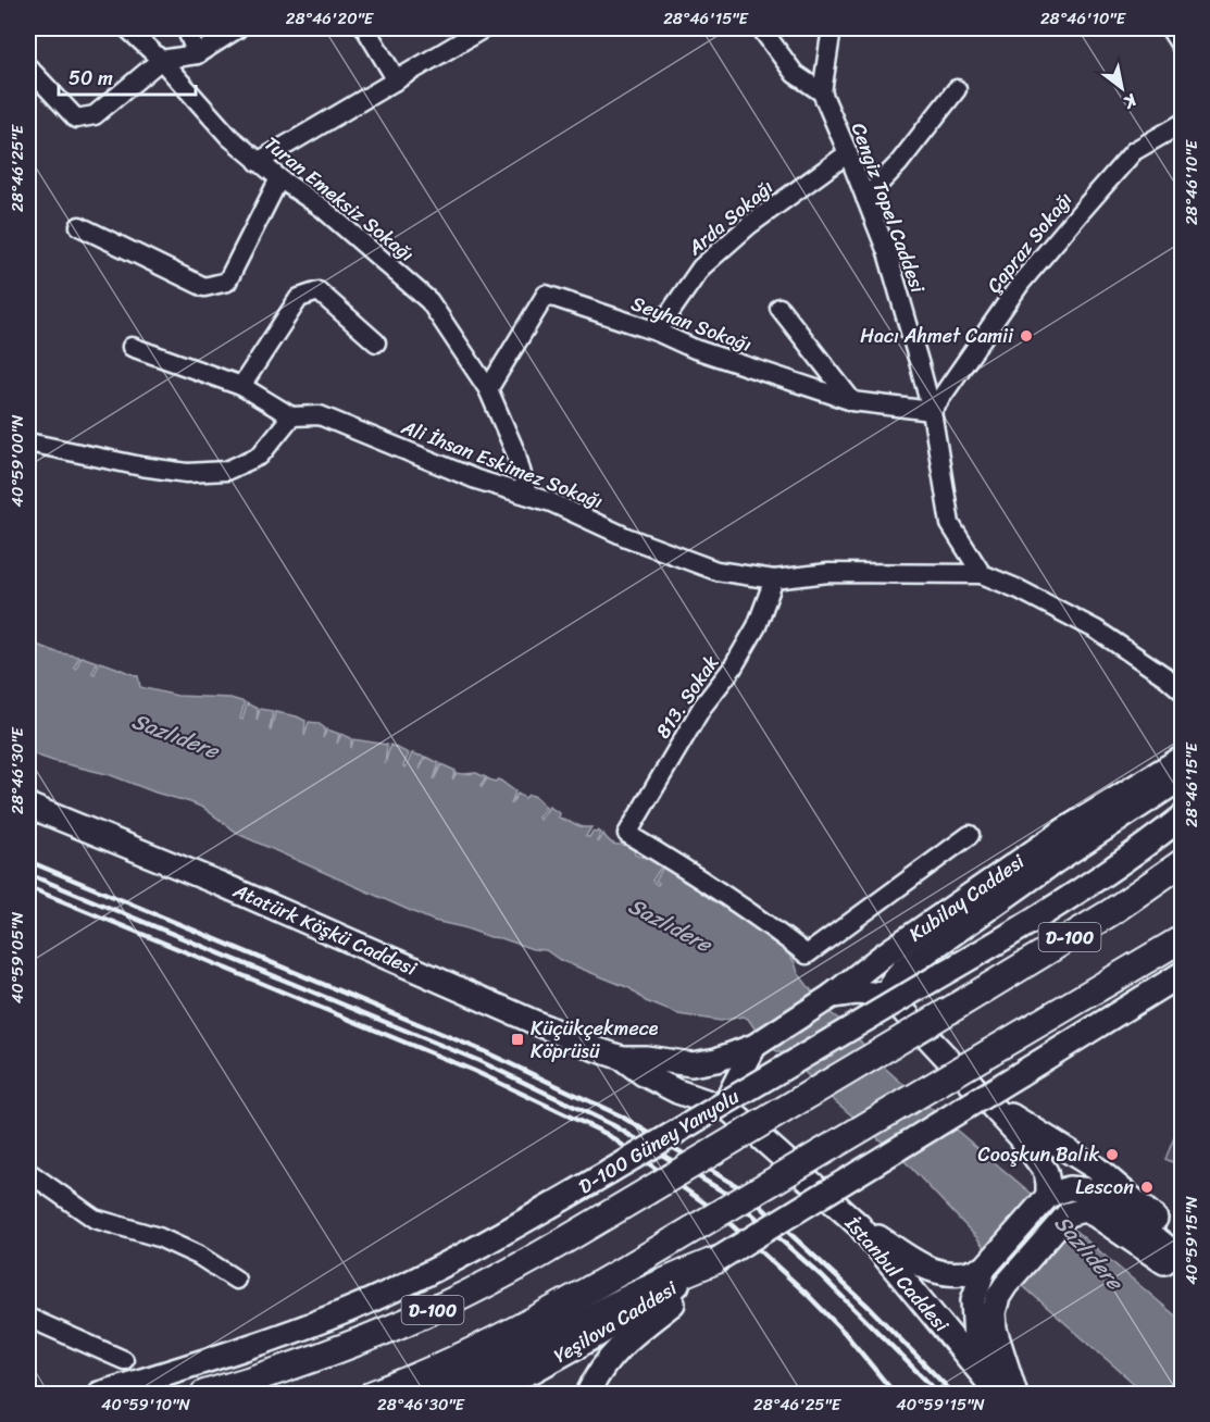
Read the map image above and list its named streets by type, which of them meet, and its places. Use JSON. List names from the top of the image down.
{
  "streets": {
    "highway": ["D-100"],
    "main road": [
      "Kubilay Caddesi",
      "Atatürk Köşkü Caddesi",
      "D-100 Güney Yanyolu",
      "İstanbul Caddesi",
      "Yeşilova Caddesi"
    ],
    "street": [
      "Turan Emeksiz Sokağı",
      "Cengiz Topel Caddesi",
      "Arda Sokağı",
      "Çapraz Sokağı",
      "Seyhan Sokağı",
      "Ali İhsan Eskimez Sokağı",
      "813. Sokak"
    ]
  },
  "crossings": [
    ["Turan Emeksiz Sokağı", "Seyhan Sokağı"],
    ["Turan Emeksiz Sokağı", "Ali İhsan Eskimez Sokağı"],
    ["Cengiz Topel Caddesi", "Arda Sokağı"],
    ["Cengiz Topel Caddesi", "Çapraz Sokağı"],
    ["Cengiz Topel Caddesi", "Seyhan Sokağı"],
    ["Cengiz Topel Caddesi", "Ali İhsan Eskimez Sokağı"],
    ["Arda Sokağı", "Seyhan Sokağı"],
    ["Çapraz Sokağı", "Seyhan Sokağı"],
    ["Ali İhsan Eskimez Sokağı", "813. Sokak"],
    ["Kubilay Caddesi", "Atatürk Köşkü Caddesi"]
  ],
  "water": ["Sazlıdere"],
  "places": {
    "other": ["Hacı Ahmet Camii", "Cooşkun Balık", "Lescon"],
    "transit": ["Küçükçekmece Köprüsü"]
  },
  "scale_bar": "50 m",
  "north": "bottom right",
  "coordinates": [
    "28°46'20\"E",
    "28°46'15\"E",
    "28°46'10\"E",
    "28°46'25\"E",
    "40°59'00\"N",
    "28°46'30\"E",
    "40°59'05\"N",
    "40°59'15\"N",
    "40°59'10\"N"
  ]
}
